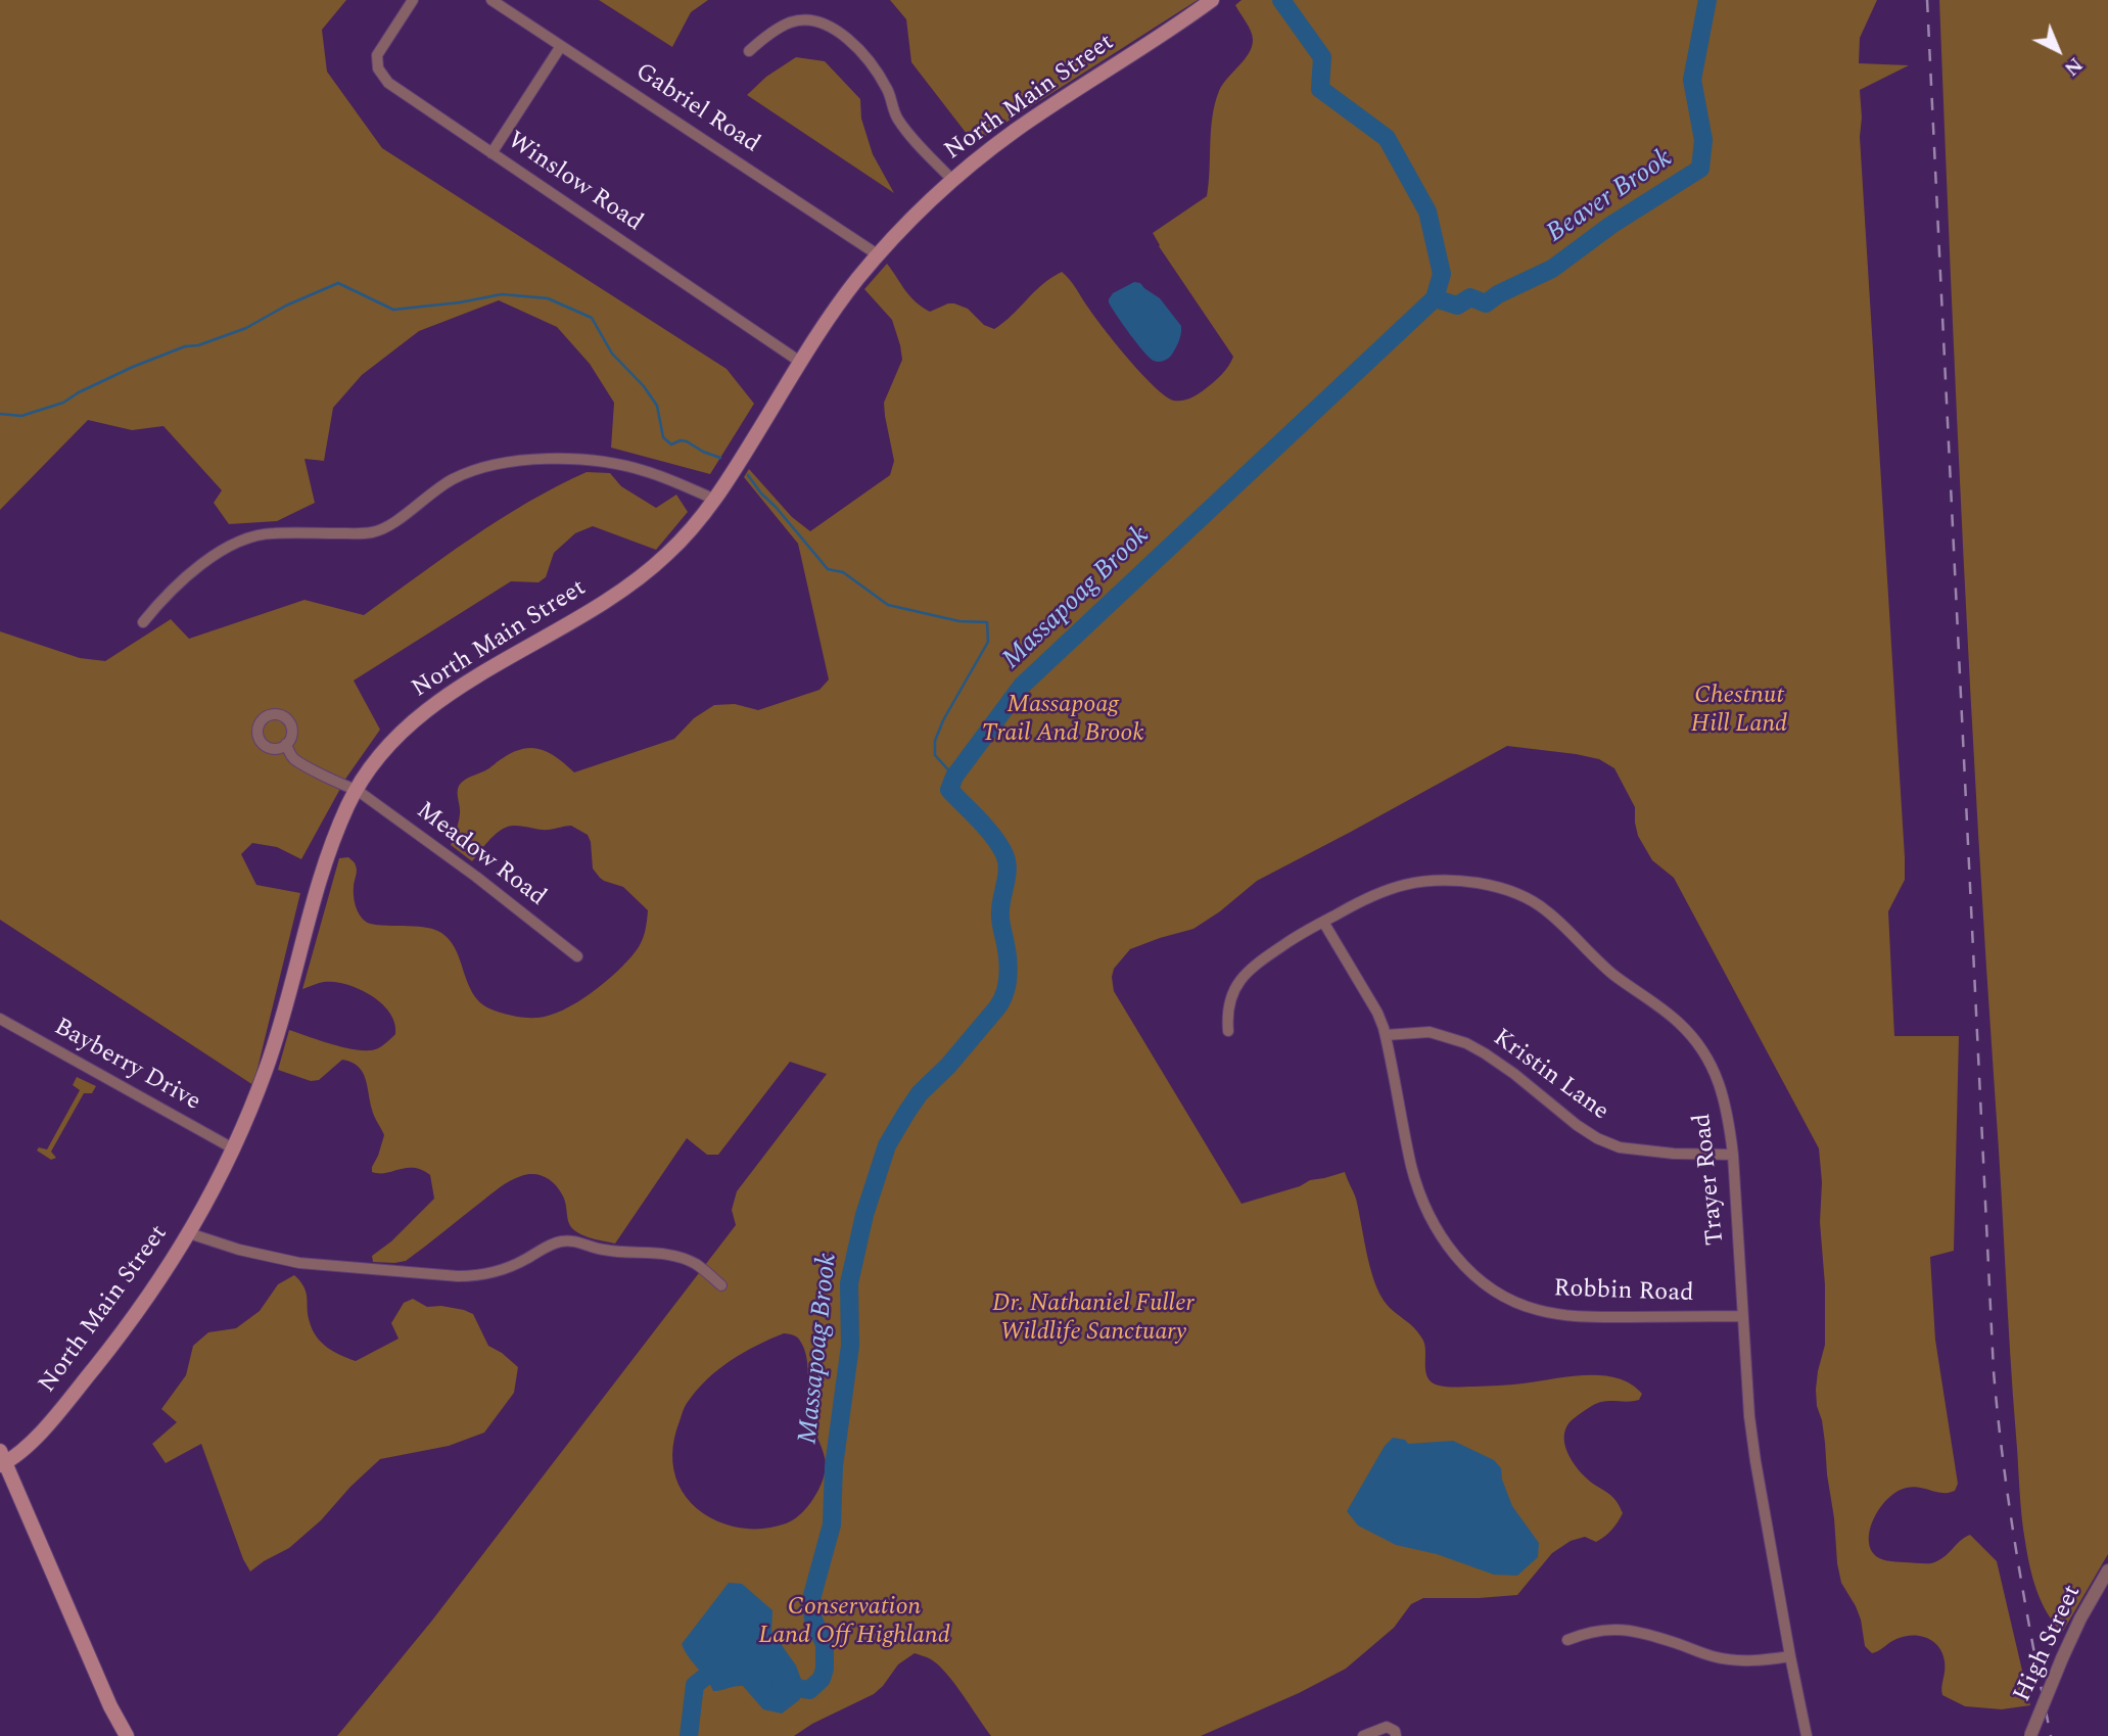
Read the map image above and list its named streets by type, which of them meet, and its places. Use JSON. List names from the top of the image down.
{
  "streets": {
    "main road": ["North Main Street"],
    "street": [
      "Gabriel Road",
      "Winslow Road",
      "Meadow Road",
      "Bayberry Drive",
      "Kristin Lane",
      "Trayer Road",
      "Robbin Road",
      "High Street"
    ]
  },
  "crossings": [
    ["North Main Street", "Gabriel Road"],
    ["North Main Street", "Winslow Road"],
    ["North Main Street", "Meadow Road"],
    ["North Main Street", "Bayberry Drive"],
    ["Kristin Lane", "Trayer Road"],
    ["Kristin Lane", "Robbin Road"],
    ["Trayer Road", "Robbin Road"]
  ],
  "water": ["Beaver Brook", "Massapoag Brook"],
  "parks": [
    "Chestnut Hill Land",
    "Massapoag Trail And Brook",
    "Dr. Nathaniel Fuller Wildlife Sanctuary",
    "Conservation Land Off Highland"
  ],
  "north": "bottom right"
}
